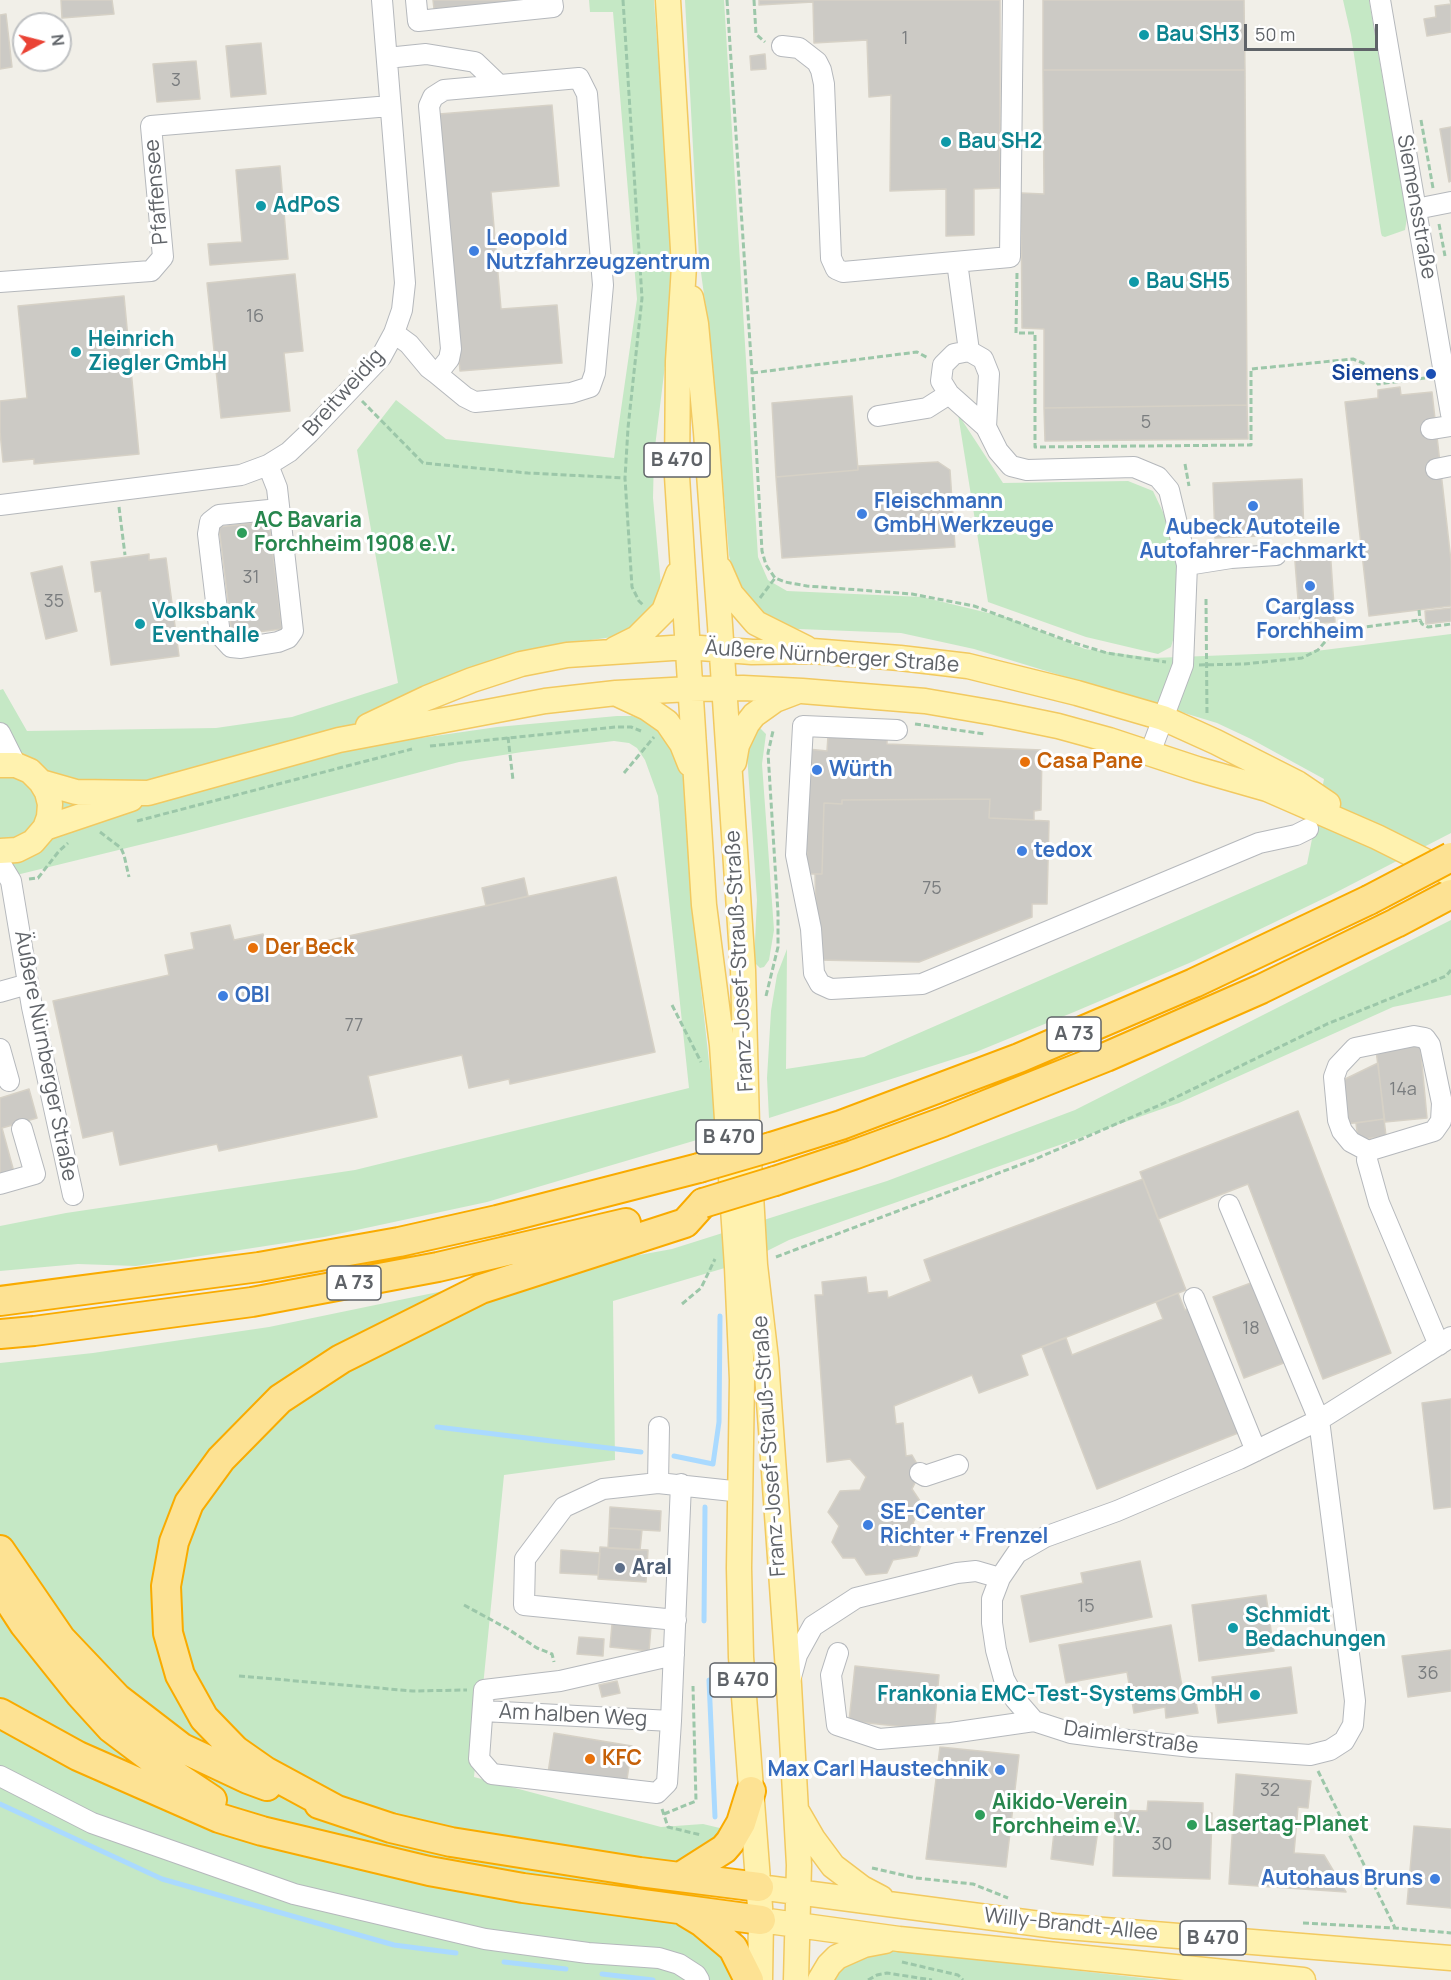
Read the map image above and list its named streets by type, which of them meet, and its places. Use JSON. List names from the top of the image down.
{
  "streets": {
    "highway": ["A 73"],
    "main road": [
      "B 470",
      "Äußere Nürnberger Straße",
      "Franz-Josef-Strauß-Straße",
      "Willy-Brandt-Allee"
    ],
    "street": [
      "Pfaffensee",
      "Siemensstraße",
      "Breitweidig",
      "Am halben Weg",
      "Daimlerstraße"
    ]
  },
  "crossings": [
    ["Pfaffensee", "Breitweidig"],
    ["B 470", "Franz-Josef-Strauß-Straße"],
    ["B 470", "Willy-Brandt-Allee"],
    ["Äußere Nürnberger Straße", "Franz-Josef-Strauß-Straße"],
    ["Franz-Josef-Strauß-Straße", "Willy-Brandt-Allee"]
  ],
  "places": [
    "Bau SH3",
    "Bau SH2",
    "AdPoS",
    "Leopold Nutzfahrzeugzentrum",
    "Bau SH5",
    "Heinrich Ziegler GmbH",
    "Siemens",
    "Aubeck Autoteile Autofahrer-Fachmarkt",
    "Fleischmann GmbH Werkzeuge",
    "AC Bavaria Forchheim 1908 e.V.",
    "Carglass Forchheim",
    "Volksbank Eventhalle",
    "Casa Pane",
    "Würth",
    "tedox",
    "Der Beck",
    "OBI",
    "SE-Center Richter + Frenzel",
    "Aral",
    "Schmidt Bedachungen",
    "Frankonia EMC-Test-Systems GmbH",
    "KFC",
    "Max Carl Haustechnik",
    "Aikido-Verein Forchheim e.V.",
    "Lasertag-Planet",
    "Autohaus Bruns"
  ],
  "house_numbers": [
    "1",
    "3",
    "16",
    "5",
    "31",
    "35",
    "75",
    "77",
    "14a",
    "18",
    "15",
    "36",
    "32",
    "30"
  ],
  "scale_bar": "50 m",
  "north": "right"
}
